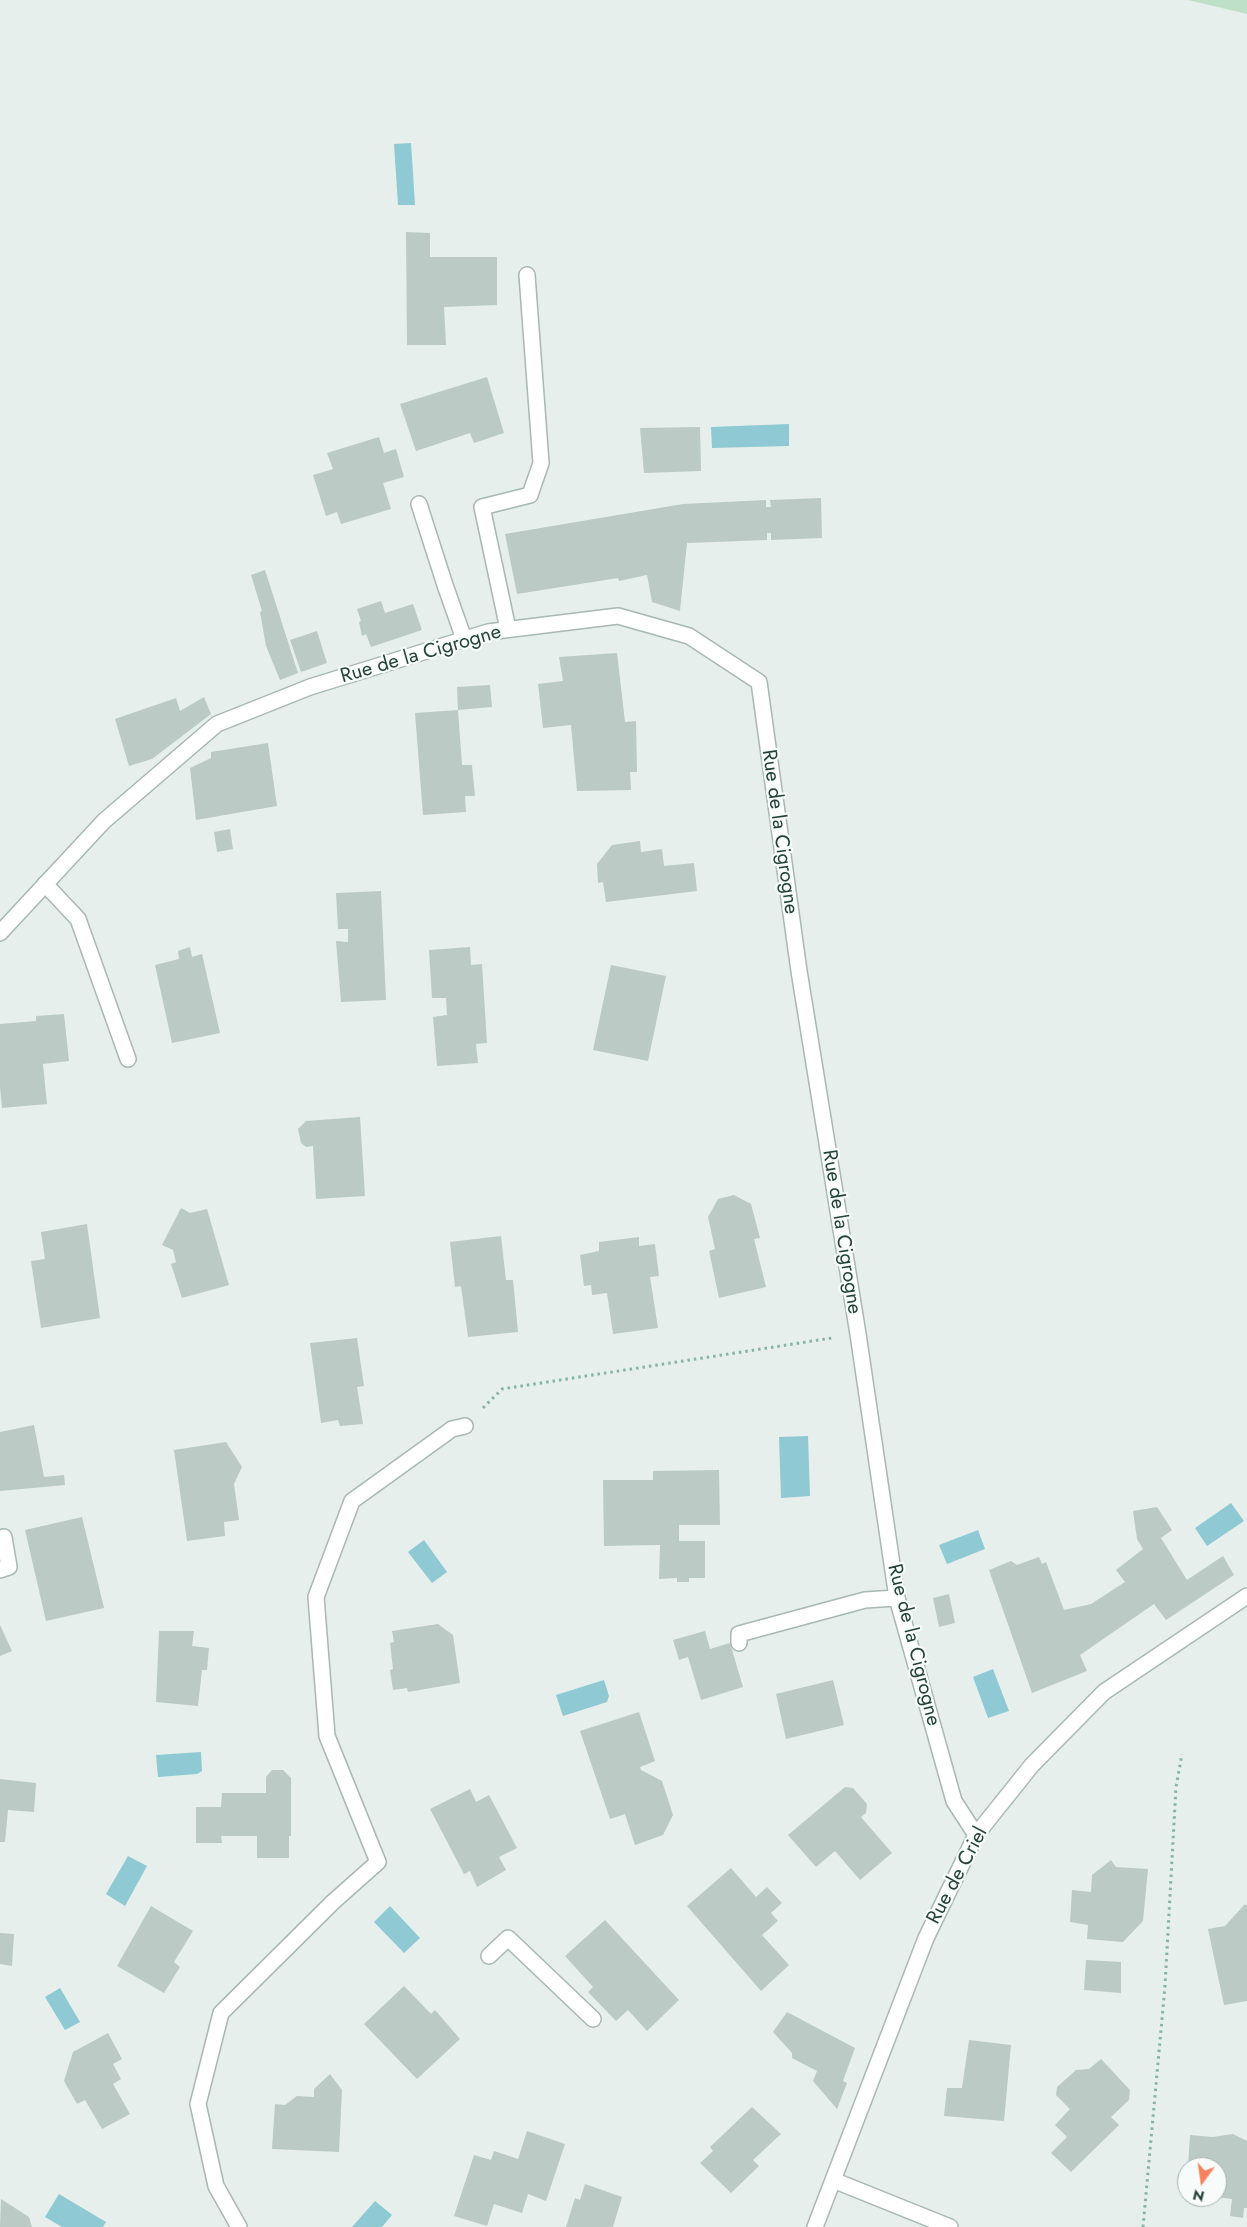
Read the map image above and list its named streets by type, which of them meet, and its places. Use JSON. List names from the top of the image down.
{
  "streets": {
    "street": ["Rue de la Cigrogne", "Rue de Criel"]
  },
  "crossings": [
    ["Rue de la Cigrogne", "Rue de Criel"]
  ],
  "north": "bottom"
}
